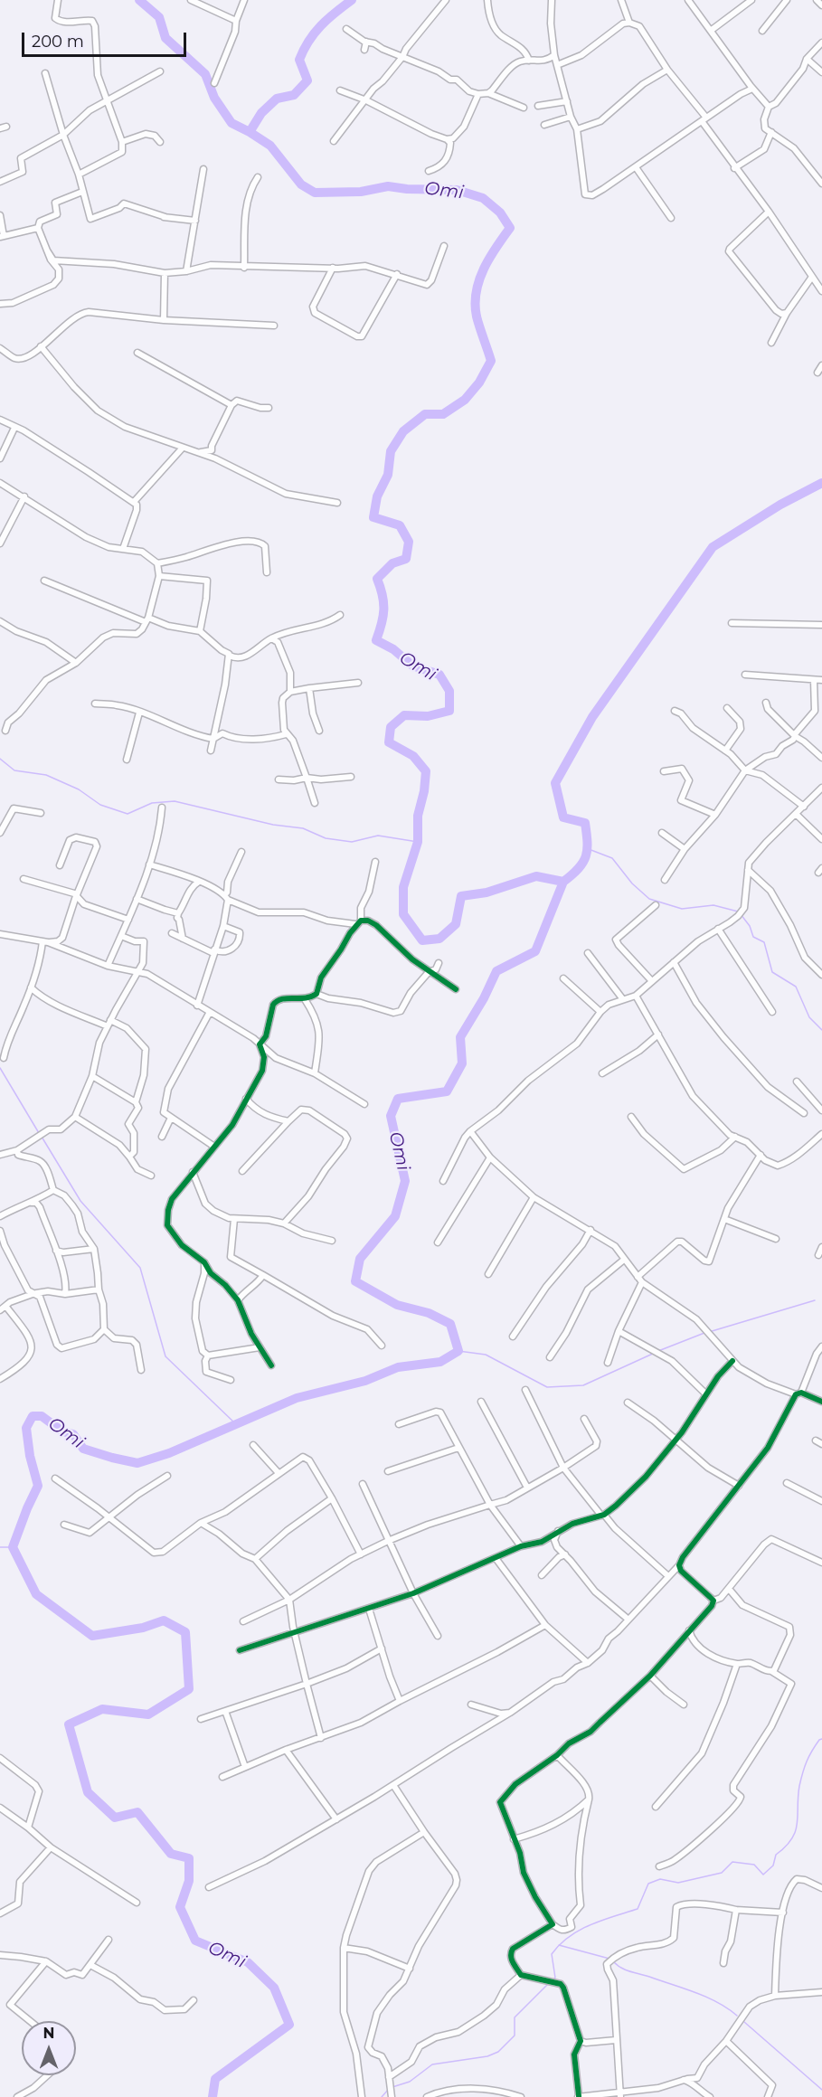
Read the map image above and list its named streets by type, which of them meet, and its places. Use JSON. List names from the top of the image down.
{
  "water": ["Omi"],
  "scale_bar": "200 m",
  "north": "top"
}
